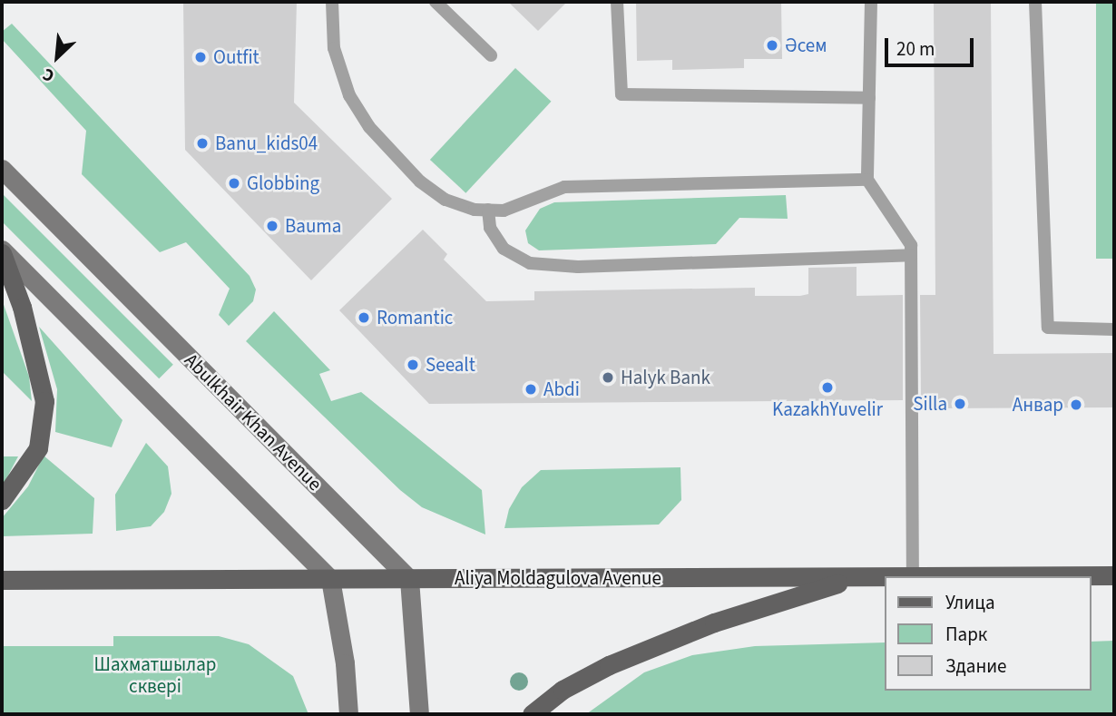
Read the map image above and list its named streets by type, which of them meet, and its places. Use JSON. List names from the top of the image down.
{
  "streets": {
    "main road": ["Abulkhair Khan Avenue", "Aliya Moldagulova Avenue"]
  },
  "crossings": [
    ["Abulkhair Khan Avenue", "Aliya Moldagulova Avenue"]
  ],
  "parks": ["Шахматшылар сквері"],
  "places": [
    "Әсем",
    "Outfit",
    "Banu_kids04",
    "Globbing",
    "Bauma",
    "Romantic",
    "Seealt",
    "Halyk Bank",
    "KazakhYuvelir",
    "Abdi",
    "Silla",
    "Анвар"
  ],
  "legend": ["Улица", "Парк", "Здание"],
  "scale_bar": "20 m",
  "north": "bottom left"
}
